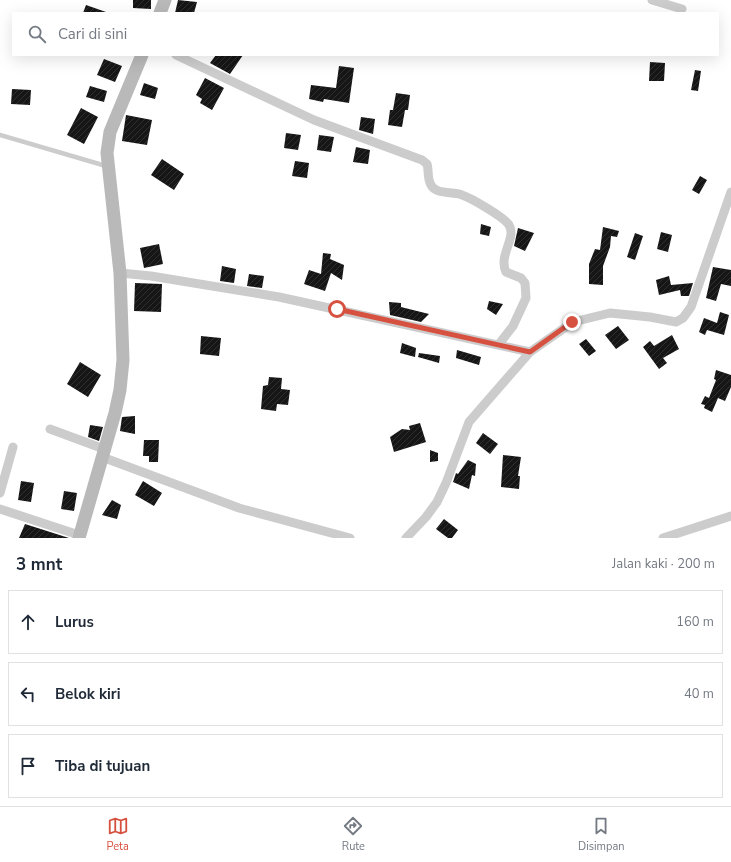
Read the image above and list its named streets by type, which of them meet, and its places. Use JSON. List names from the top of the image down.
{
  "page": {
    "search": "Cari di sini",
    "heading": ["3 mnt", "Jalan kaki · 200 m"],
    "list": [
      ["Lurus", "160 m"],
      ["Belok kiri", "40 m"],
      "Tiba di tujuan"
    ],
    "nav": ["Peta", "Rute", "Disimpan"]
  }
}
